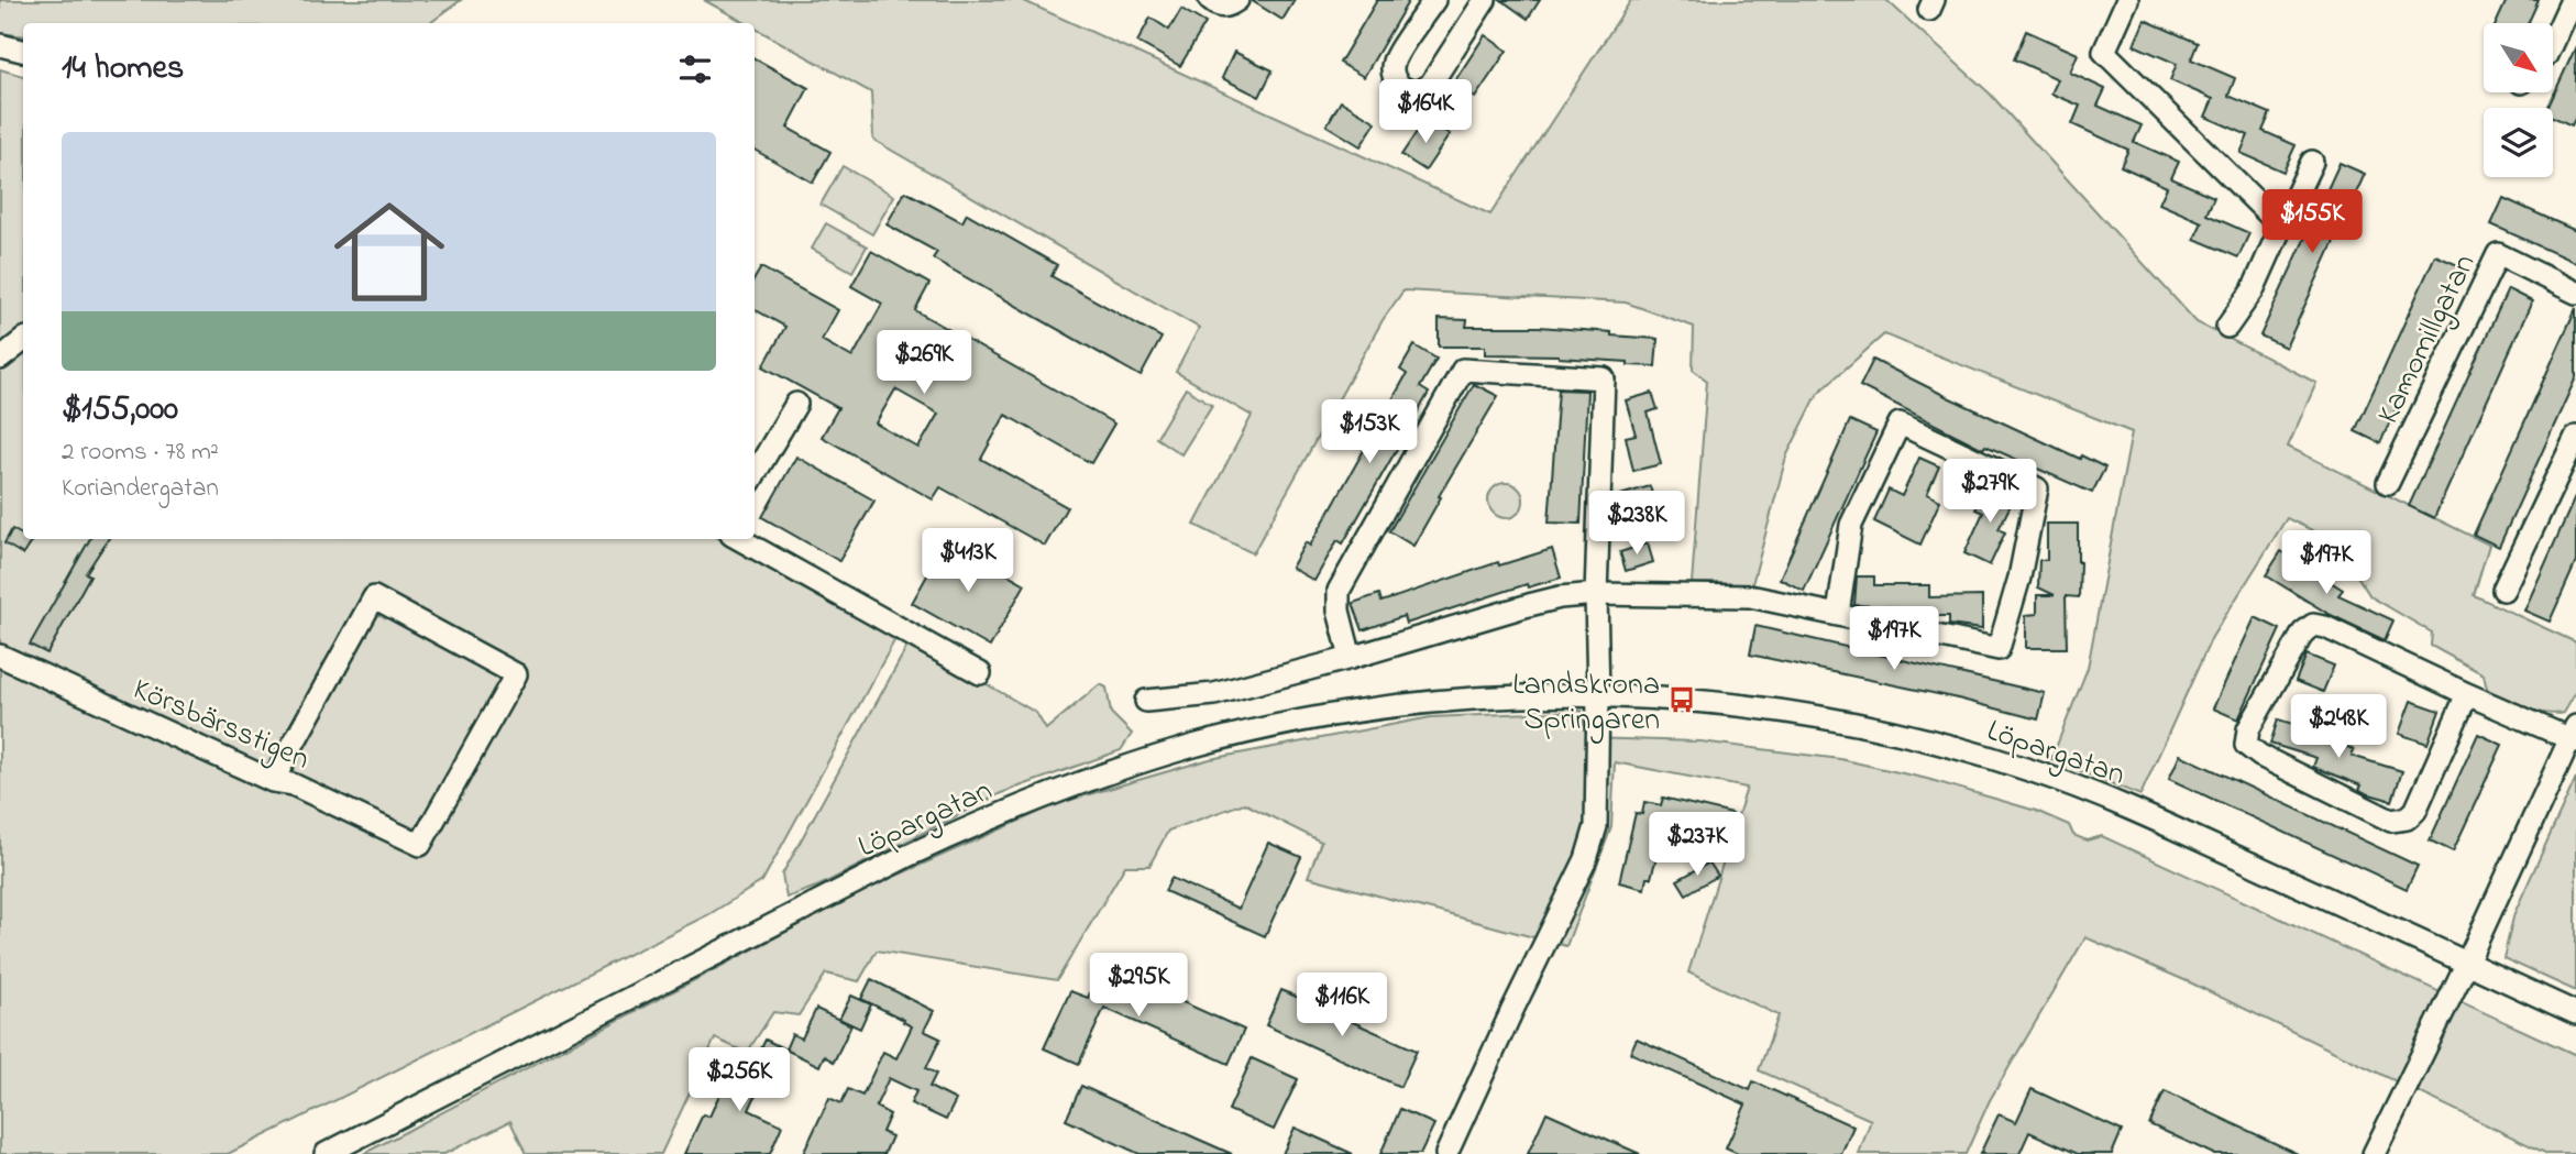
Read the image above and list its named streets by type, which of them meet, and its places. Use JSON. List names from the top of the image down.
{
  "streets": {
    "street": ["Kamomillgatan", "Körsbärsstigen", "Löpargatan"]
  },
  "places": {
    "bus stop": ["Landskrona Springaren"]
  },
  "north": "bottom right",
  "page": {
    "heading": "14 homes",
    "price": [
      "$164K",
      "$155K",
      "$269K",
      "$153K",
      "$279K",
      "$238K",
      "$413K",
      "$197K",
      "$197K",
      "$248K",
      "$237K",
      "$295K",
      "$116K",
      "$256K"
    ],
    "list": [
      {
        "name": "$155,000",
        "note": "2 rooms · 78 m² · Koriandergatan"
      }
    ]
  }
}
